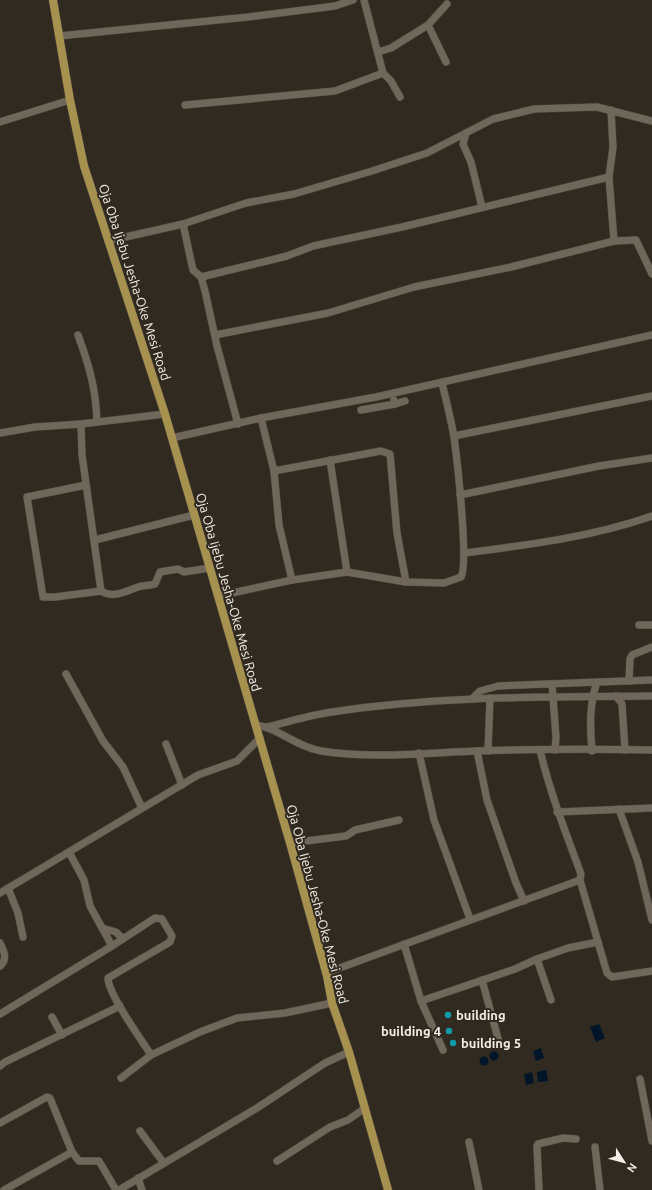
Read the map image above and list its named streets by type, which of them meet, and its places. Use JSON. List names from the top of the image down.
{
  "streets": {
    "main road": ["Oja Oba Ijebu Jesha-Oke Mesi Road"]
  },
  "places": ["building", "building 4", "building 5"],
  "north": "bottom right"
}
